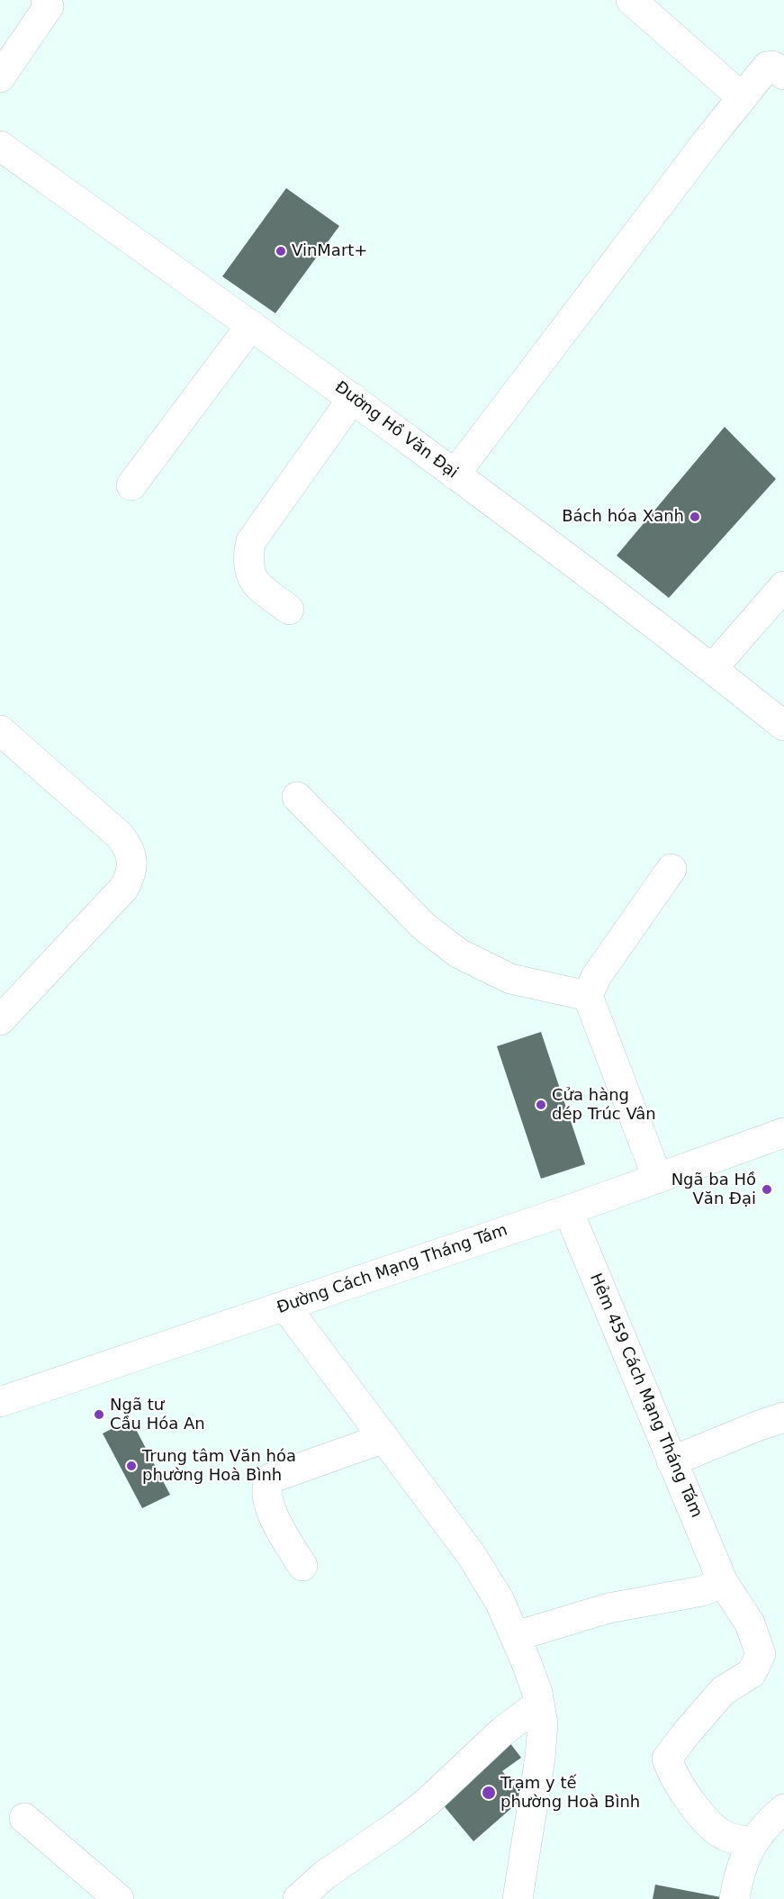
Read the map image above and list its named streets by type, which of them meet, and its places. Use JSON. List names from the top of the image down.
{
  "streets": {
    "street": ["Đường Hồ Văn Đại", "Đường Cách Mạng Tháng Tám", "Hẻm 459 Cách Mạng Tháng Tám"]
  },
  "crossings": [
    ["Đường Cách Mạng Tháng Tám", "Hẻm 459 Cách Mạng Tháng Tám"]
  ],
  "places": [
    "VinMart+",
    "Bách hóa Xanh",
    "Cửa hàng dép Trúc Vân",
    "Ngã ba Hồ Văn Đại",
    "Ngã tư Cầu Hóa An",
    "Trung tâm Văn hóa phường Hoà Bình",
    "Trạm y tế phường Hoà Bình"
  ]
}
